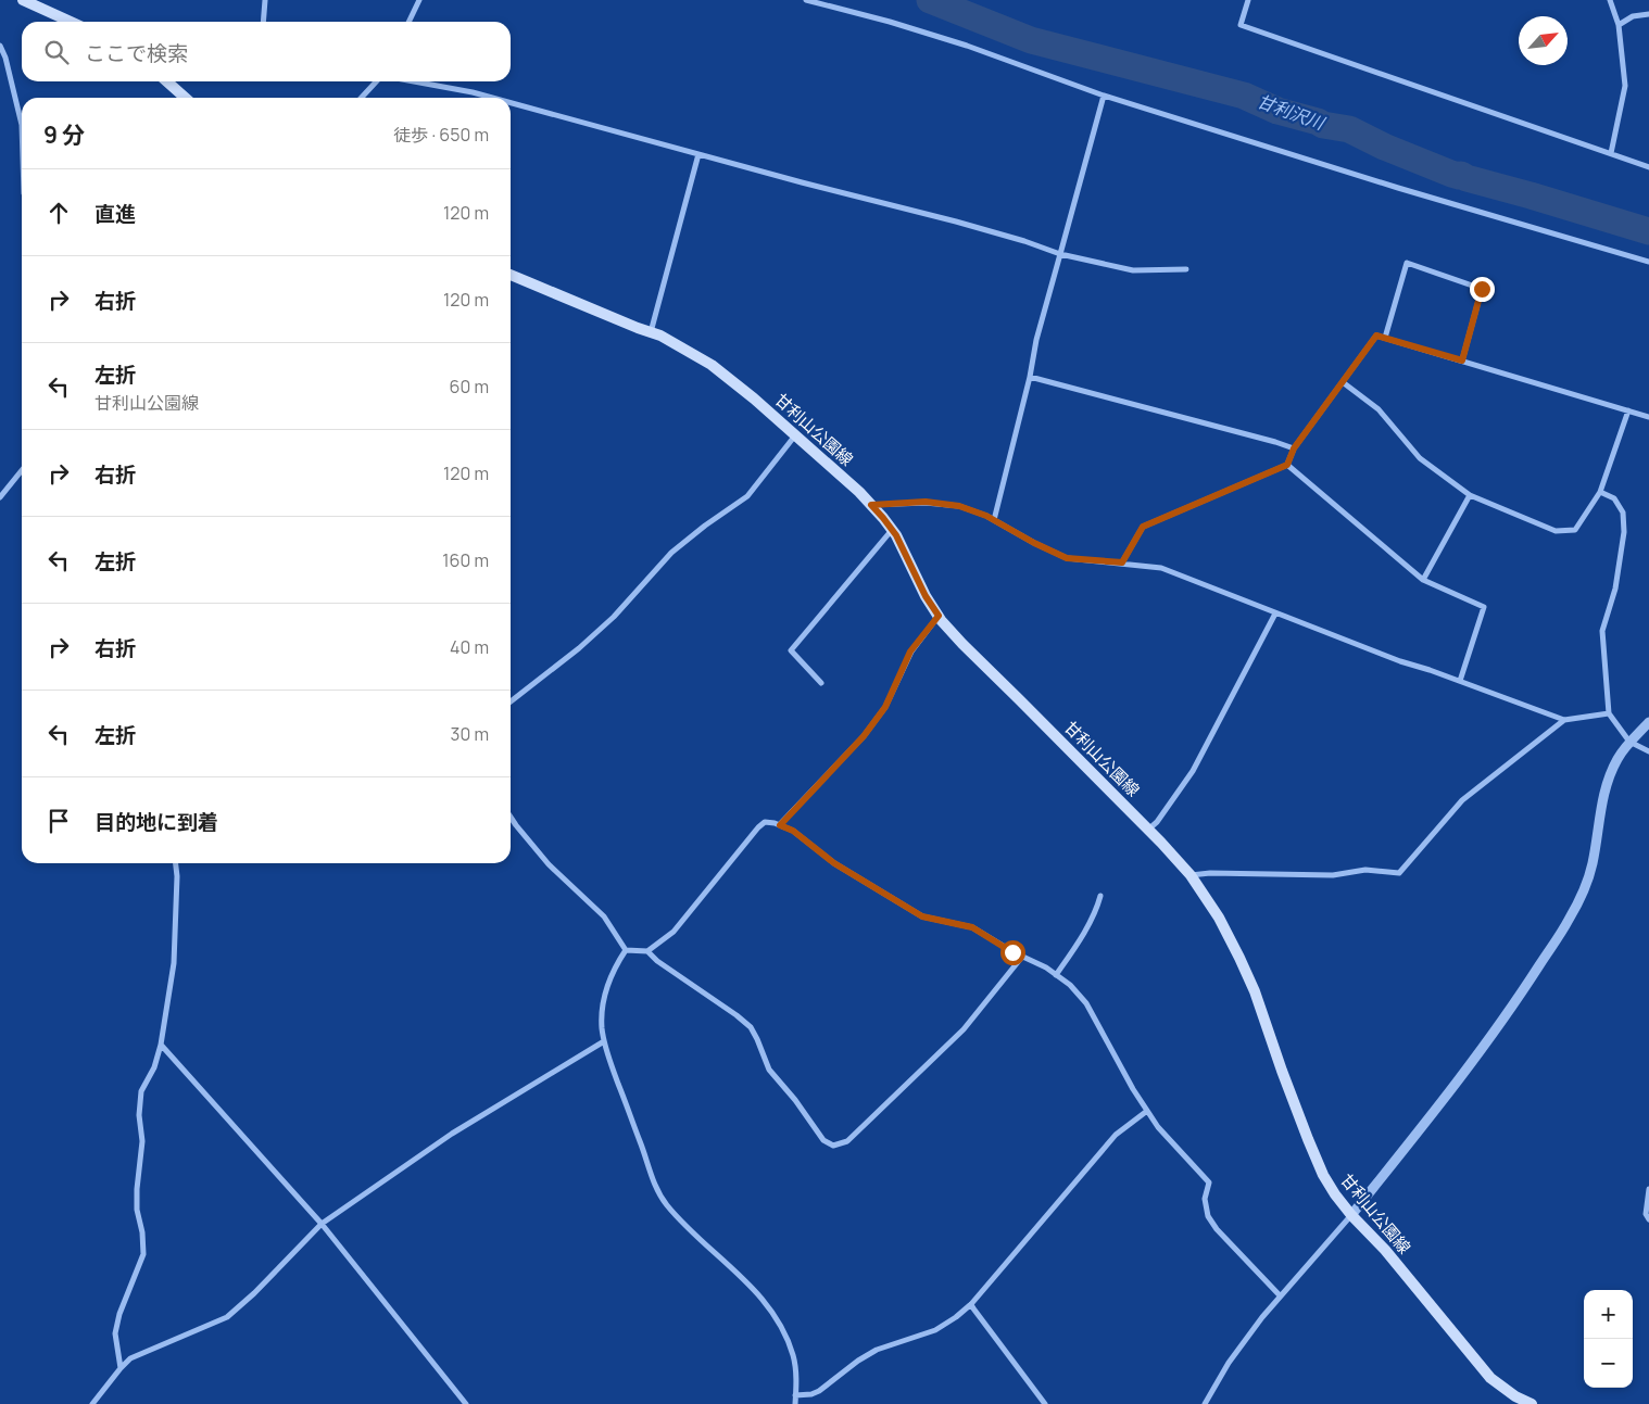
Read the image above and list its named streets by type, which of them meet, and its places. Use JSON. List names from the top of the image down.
{
  "streets": {
    "main road": ["甘利山公園線"]
  },
  "water": ["甘利沢川"],
  "north": "top right",
  "page": {
    "search": "ここで検索",
    "heading": ["9 分", "徒歩 · 650 m"],
    "list": [
      ["直進", "120 m"],
      ["右折", "120 m"],
      ["左折", "甘利山公園線", "60 m"],
      ["右折", "120 m"],
      ["左折", "160 m"],
      ["右折", "40 m"],
      ["左折", "30 m"],
      "目的地に到着"
    ],
    "map_buttons": ["+", "−"]
  }
}
